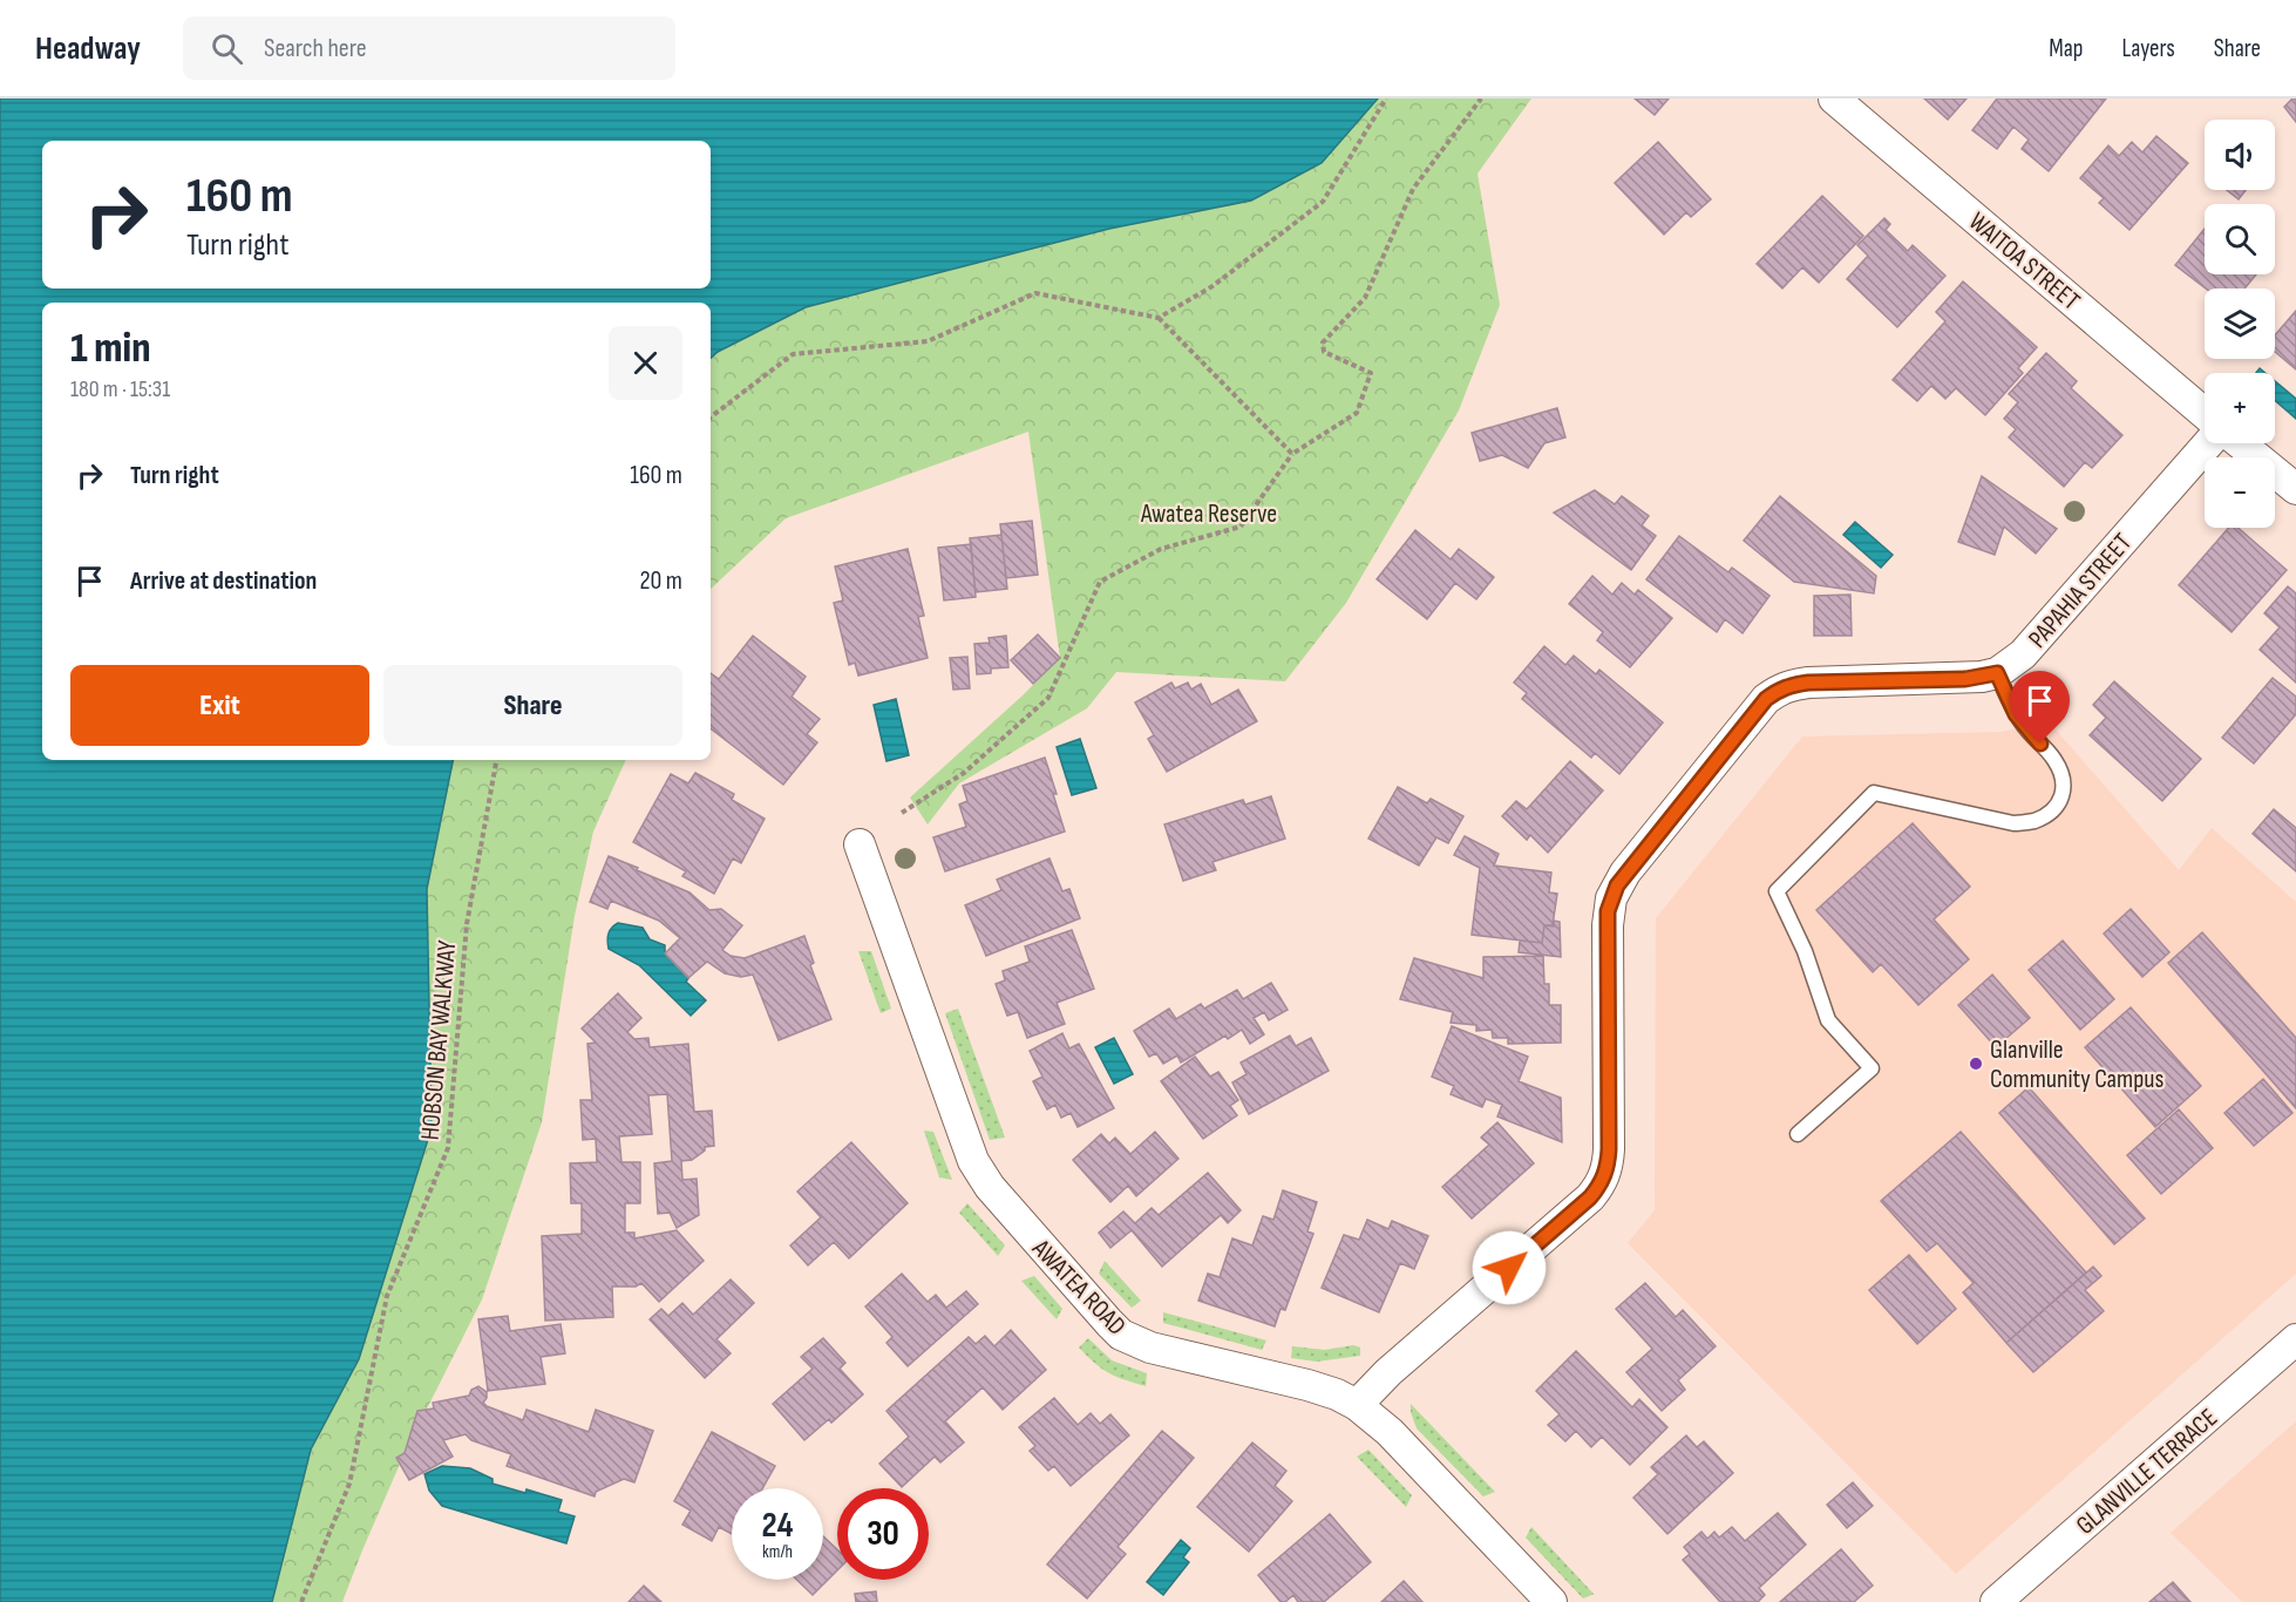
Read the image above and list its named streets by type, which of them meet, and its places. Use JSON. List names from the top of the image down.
{
  "streets": {
    "street": [
      "WAITOA STREET",
      "PAPAHIA STREET",
      "AWATEA ROAD",
      "GLANVILLE TERRACE"
    ],
    "path": ["HOBSON BAY WALKWAY"]
  },
  "crossings": [
    ["PAPAHIA STREET", "AWATEA ROAD"]
  ],
  "parks": ["Awatea Reserve"],
  "places": ["Glanville Community Campus"],
  "page": {
    "header": "Headway",
    "search": "Search here",
    "nav": ["Map", "Layers", "Share"],
    "map_buttons": ["+", "−"],
    "turn": ["160 m", "Turn right"],
    "heading": ["1 min", "180 m · 15:31"],
    "list": [
      {
        "name": "Turn right",
        "value": "160 m"
      },
      {
        "name": "Arrive at destination",
        "value": "20 m"
      }
    ],
    "buttons": ["Exit", "Share"],
    "speed": "24 km/h",
    "limit": "30"
  }
}
